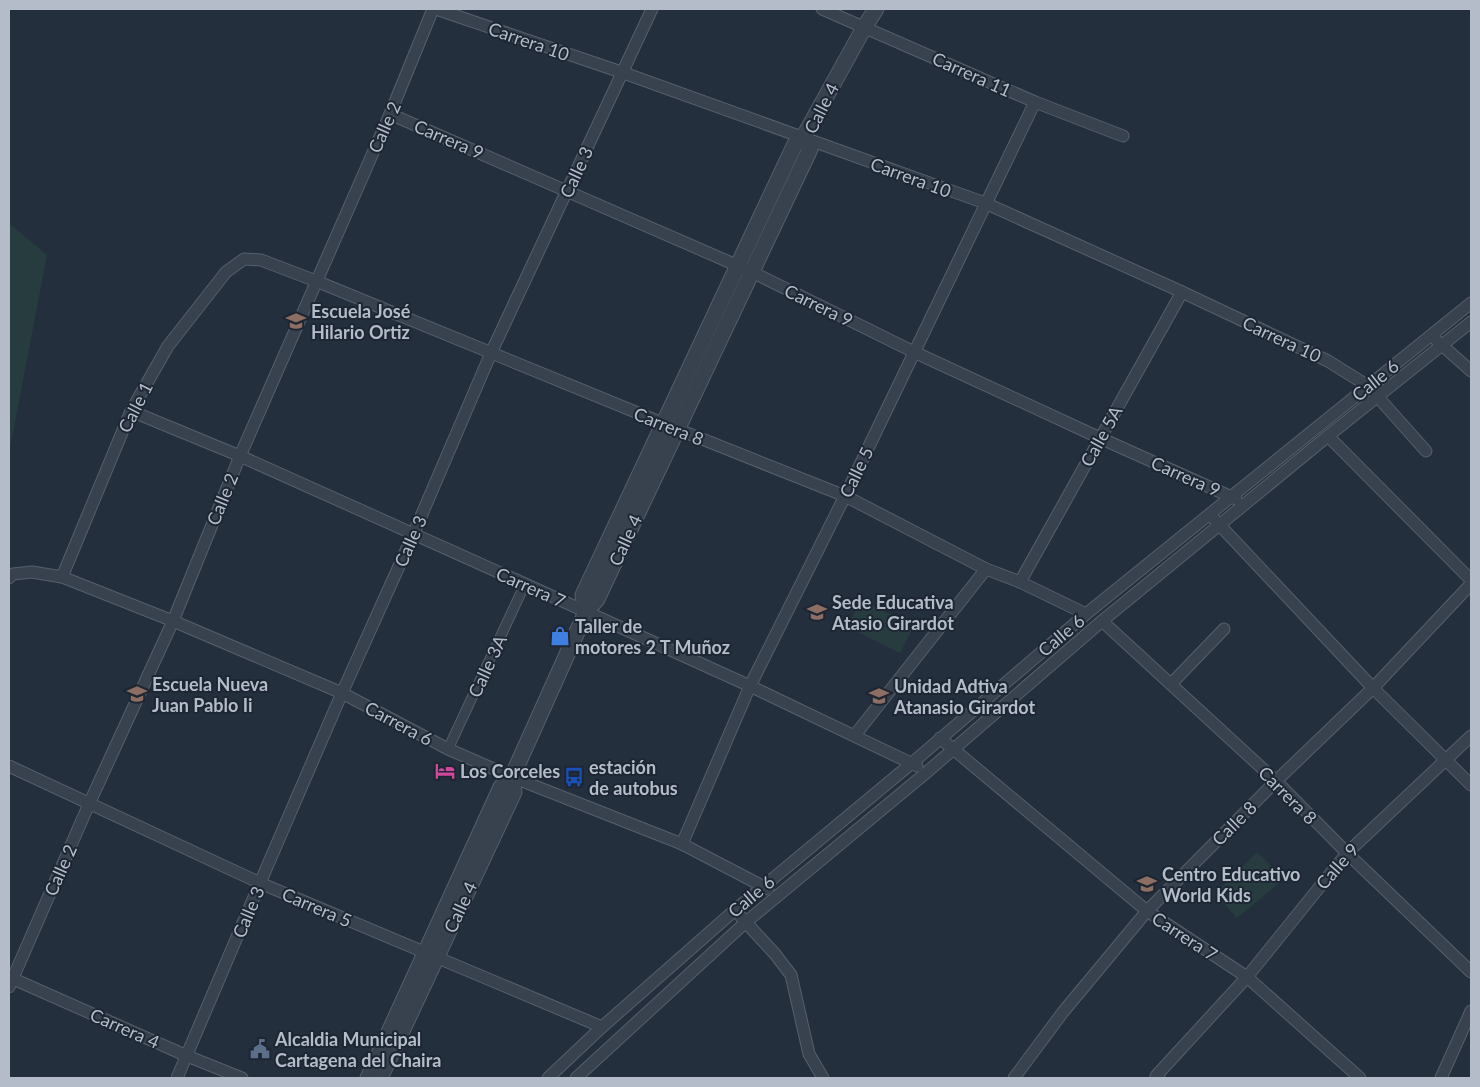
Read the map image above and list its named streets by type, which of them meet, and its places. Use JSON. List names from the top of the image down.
{
  "streets": {
    "street": [
      "Carrera 10",
      "Carrera 11",
      "Calle 4",
      "Calle 2",
      "Carrera 9",
      "Calle 3",
      "Calle 6",
      "Calle 1",
      "Carrera 8",
      "Calle 5A",
      "Calle 5",
      "Carrera 7",
      "Calle 3A",
      "Carrera 6",
      "Calle 8",
      "Calle 9",
      "Carrera 5",
      "Carrera 4"
    ]
  },
  "crossings": [
    ["Carrera 10", "Calle 4"],
    ["Carrera 10", "Calle 2"],
    ["Carrera 10", "Calle 3"],
    ["Carrera 10", "Calle 6"],
    ["Carrera 10", "Calle 5A"],
    ["Carrera 10", "Calle 5"],
    ["Carrera 11", "Calle 4"],
    ["Carrera 11", "Calle 5"],
    ["Calle 4", "Carrera 9"],
    ["Calle 4", "Carrera 8"],
    ["Calle 4", "Carrera 7"],
    ["Calle 4", "Carrera 6"],
    ["Calle 4", "Carrera 5"],
    ["Calle 2", "Carrera 9"],
    ["Calle 2", "Carrera 8"],
    ["Calle 2", "Carrera 7"],
    ["Calle 2", "Carrera 6"],
    ["Calle 2", "Carrera 5"],
    ["Calle 2", "Carrera 4"],
    ["Carrera 9", "Calle 3"],
    ["Carrera 9", "Calle 6"],
    ["Carrera 9", "Calle 5A"],
    ["Carrera 9", "Calle 5"],
    ["Carrera 9", "Calle 8"],
    ["Carrera 9", "Calle 9"],
    ["Calle 3", "Carrera 8"],
    ["Calle 3", "Carrera 7"],
    ["Calle 3", "Carrera 6"],
    ["Calle 3", "Carrera 5"],
    ["Calle 3", "Carrera 4"],
    ["Calle 6", "Carrera 8"],
    ["Calle 6", "Carrera 7"],
    ["Calle 6", "Carrera 6"],
    ["Calle 6", "Carrera 5"],
    ["Calle 1", "Carrera 8"],
    ["Calle 1", "Carrera 7"],
    ["Calle 1", "Carrera 6"],
    ["Carrera 8", "Calle 5A"],
    ["Carrera 8", "Calle 5"],
    ["Carrera 8", "Calle 8"],
    ["Carrera 8", "Calle 9"],
    ["Calle 5", "Carrera 7"],
    ["Calle 5", "Carrera 6"],
    ["Carrera 7", "Calle 3A"],
    ["Carrera 7", "Calle 8"],
    ["Carrera 7", "Calle 9"],
    ["Calle 3A", "Carrera 6"]
  ],
  "places": {
    "school or university": [
      "Escuela José Hilario Ortiz",
      "Sede Educativa Atasio Girardot",
      "Escuela Nueva Juan Pablo Ii",
      "Unidad Adtiva Atanasio Girardot",
      "Centro Educativo World Kids"
    ],
    "shop": ["Taller de motores 2 T Muñoz"],
    "hotel": ["Los Corceles"],
    "bus stop": ["estación de autobus"],
    "public building": ["Alcaldia Municipal Cartagena del Chaira"]
  }
}
